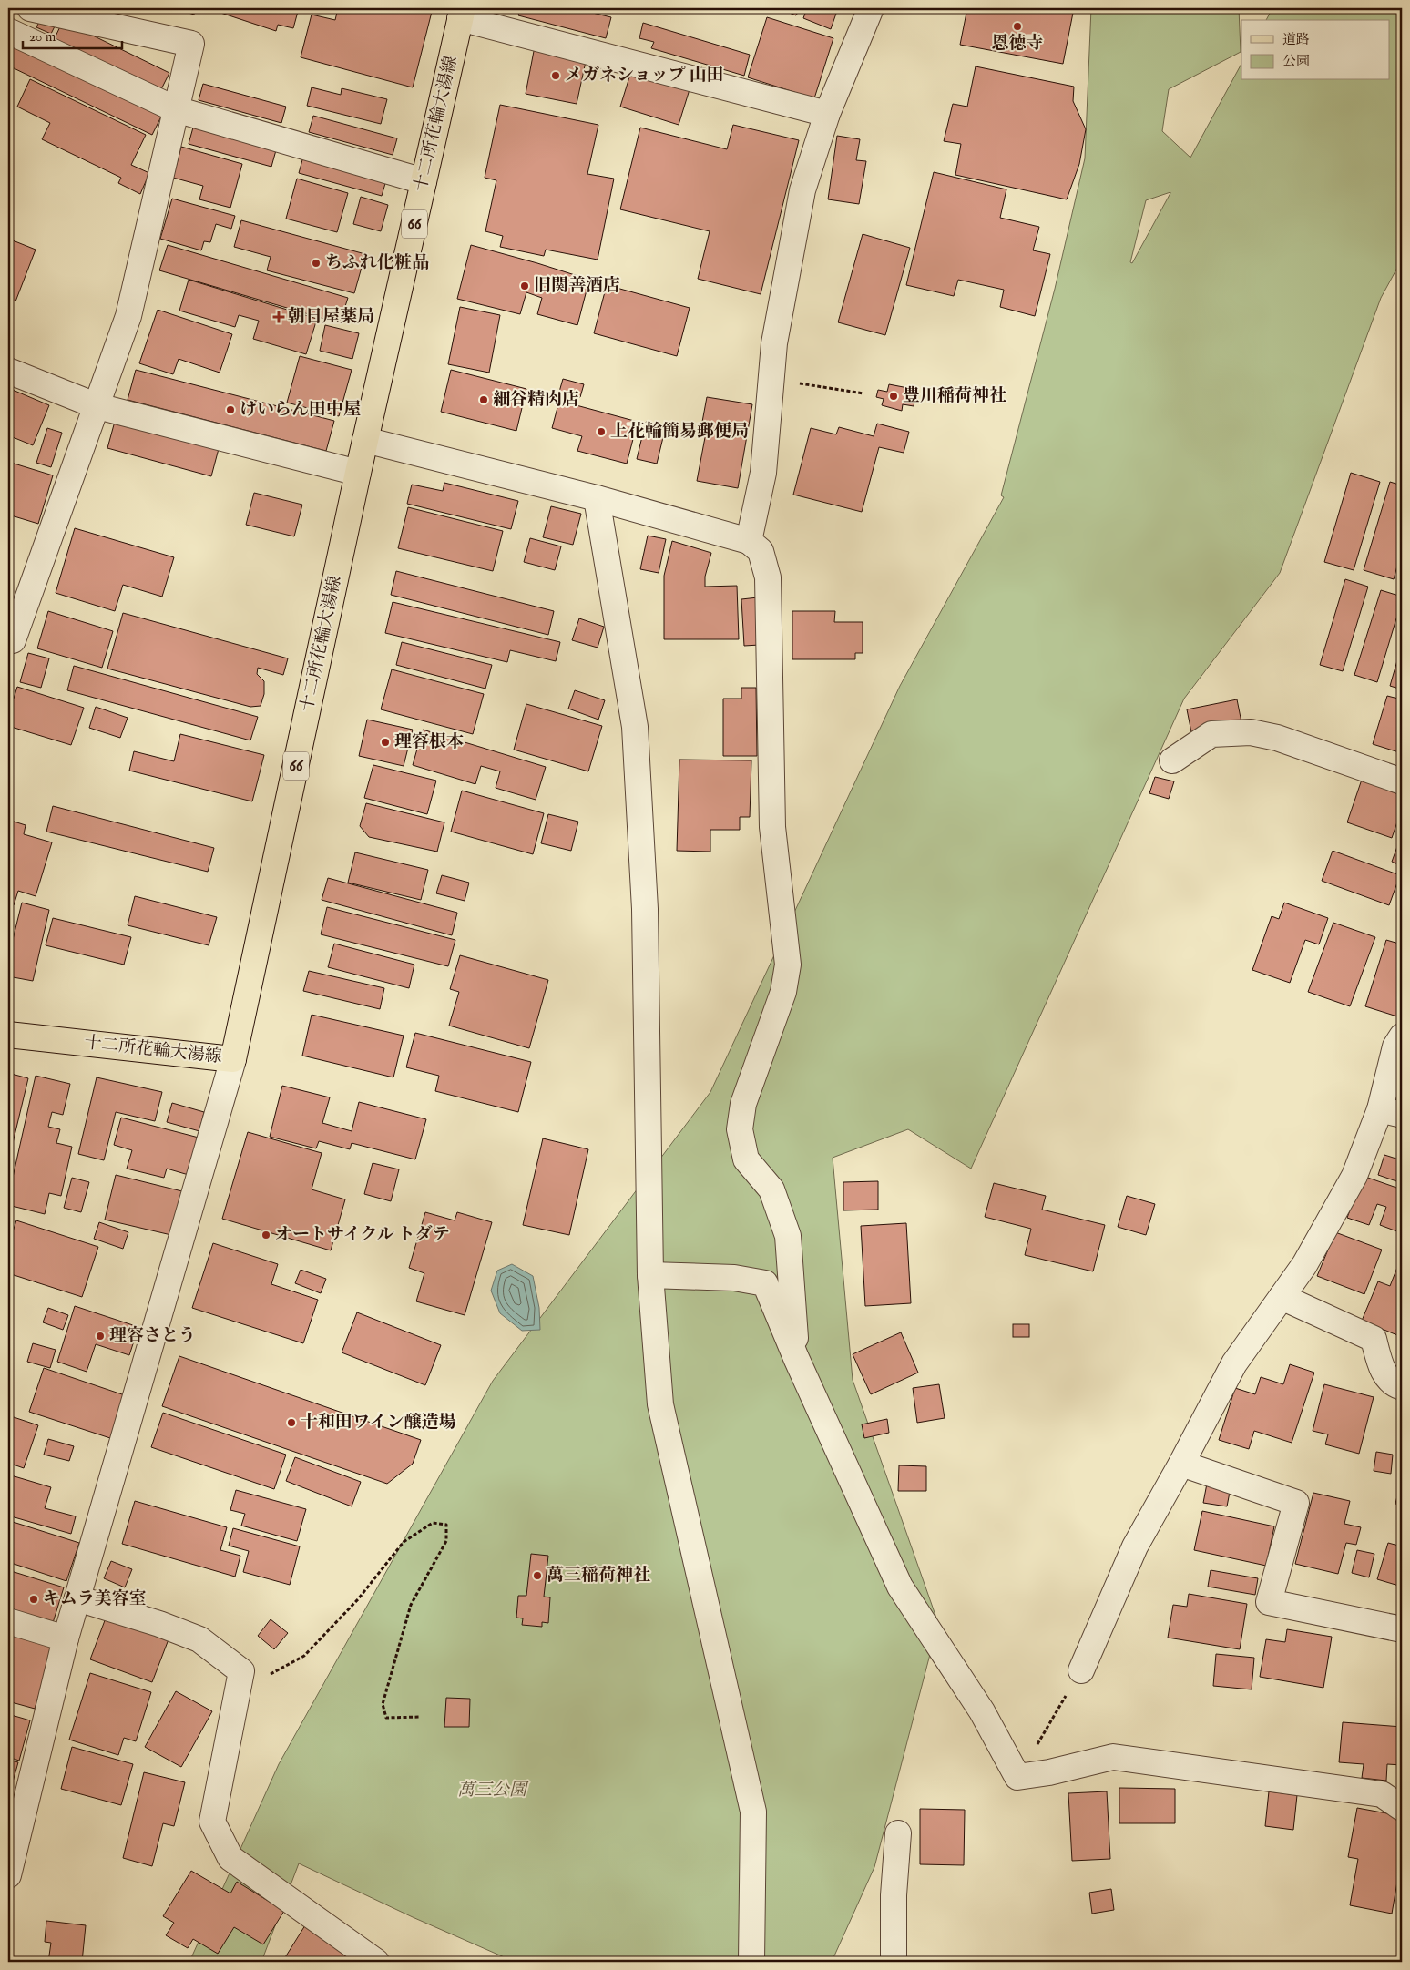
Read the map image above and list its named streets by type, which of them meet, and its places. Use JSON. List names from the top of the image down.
{
  "streets": {
    "main road": ["十二所花輪大湯線", "66"]
  },
  "parks": ["萬三公園"],
  "places": {
    "other": [
      "恩徳寺",
      "メガネショップ 山田",
      "ちふれ化粧品",
      "旧関善酒店",
      "豊川稲荷神社",
      "細谷精肉店",
      "けいらん田中屋",
      "上花輪簡易郵便局",
      "理容根本",
      "オートサイクル トダテ",
      "理容さとう",
      "十和田ワイン醸造場",
      "萬三稲荷神社",
      "キムラ美容室"
    ],
    "health": ["朝日屋薬局"]
  },
  "legend": ["道路", "公園"],
  "scale_bar": "20 m"
}
